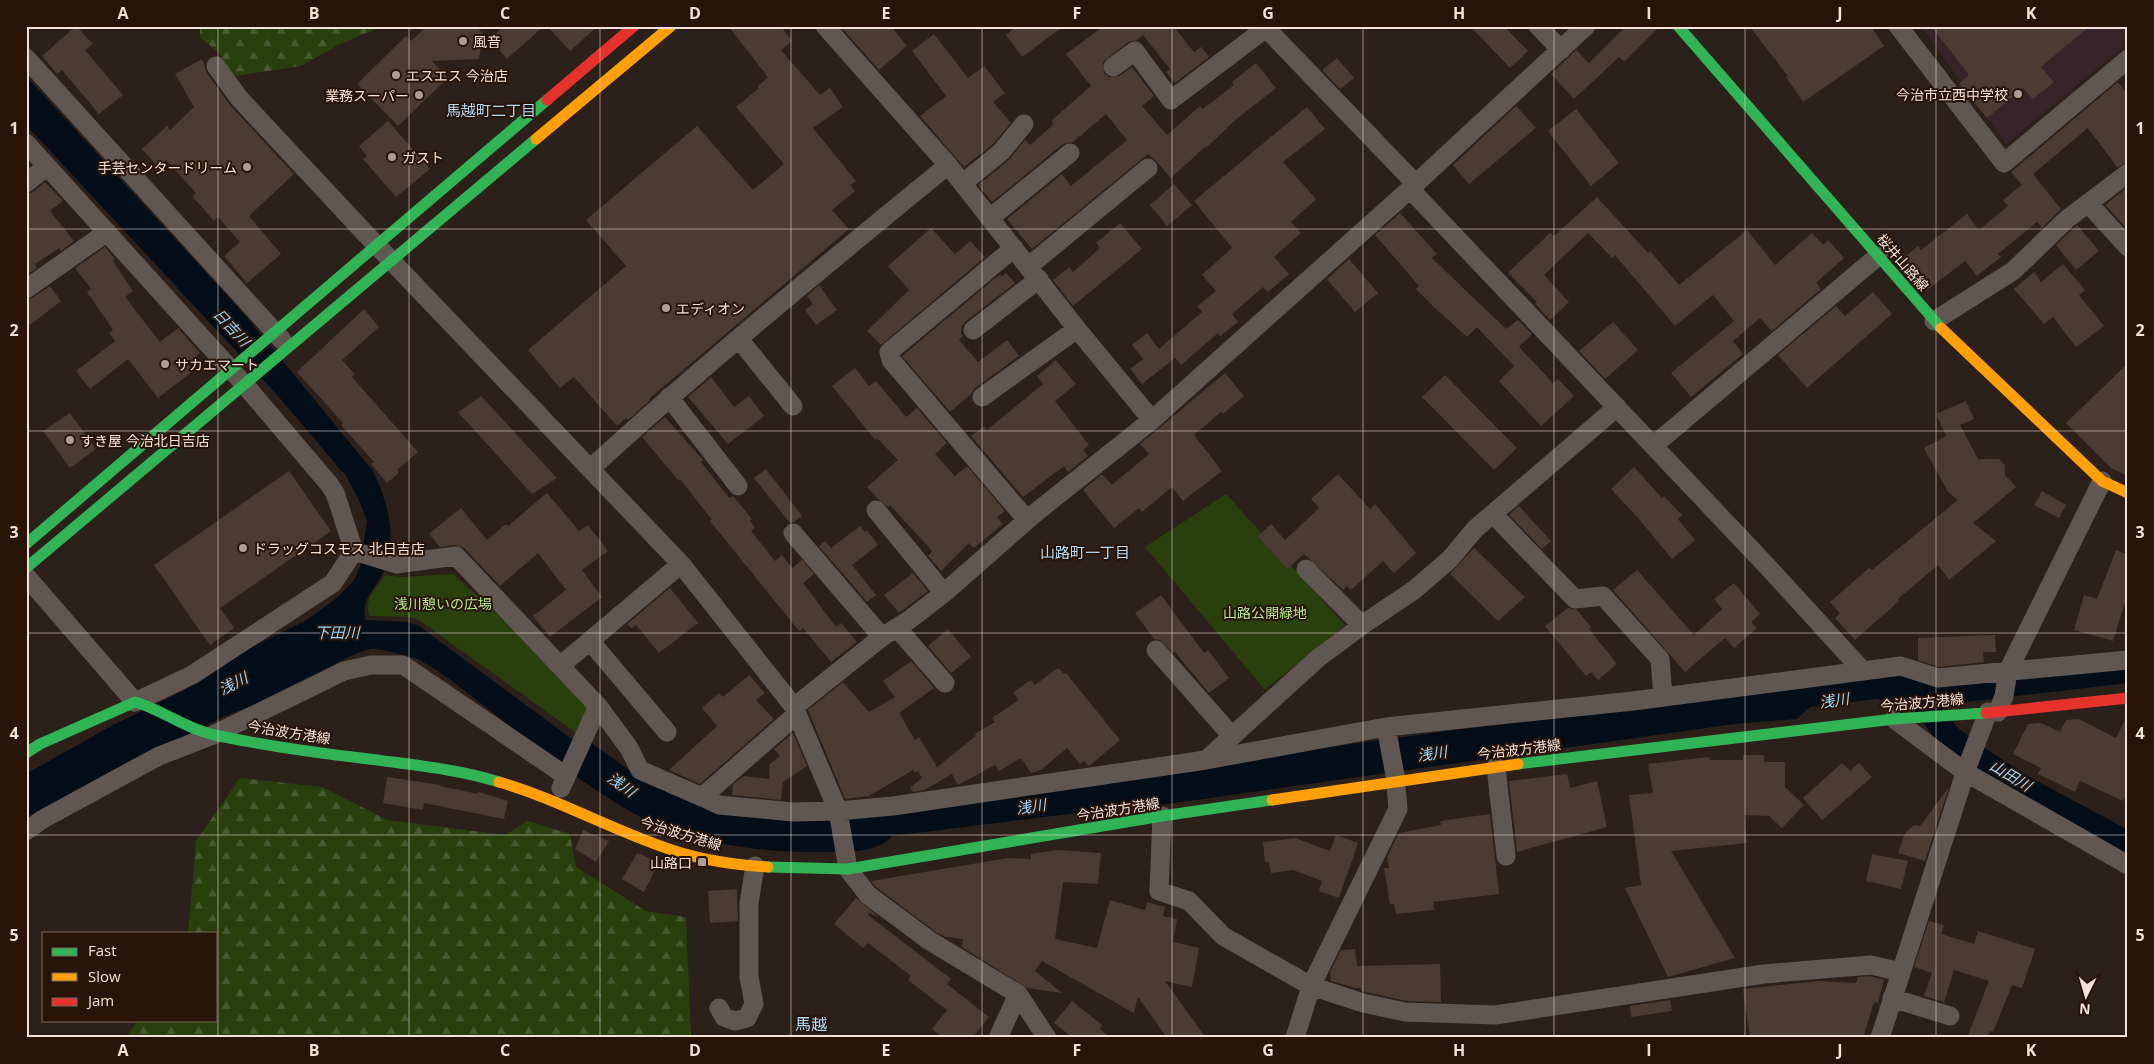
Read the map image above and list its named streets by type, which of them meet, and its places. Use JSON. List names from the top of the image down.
{
  "streets": {
    "main road": ["桜井山路線", "今治波方港線"]
  },
  "districts": ["馬越町二丁目", "山路町一丁目", "馬越"],
  "water": [
    "日吉川",
    "下田川",
    "浅川",
    "山田川"
  ],
  "parks": ["浅川憩いの広場", "山路公開緑地"],
  "places": {
    "other": [
      "風音",
      "エスエス 今治店",
      "今治市立西中学校",
      "業務スーパー",
      "ガスト",
      "手芸センタードリーム",
      "エディオン",
      "サカエマート",
      "すき屋 今治北日吉店",
      "ドラッグコスモス 北日吉店"
    ],
    "transit": ["山路口"]
  },
  "legend": ["Fast", "Slow", "Jam"],
  "north": "bottom",
  "grid": {
    "columns": [
      "A",
      "B",
      "C",
      "D",
      "E",
      "F",
      "G",
      "H",
      "I",
      "J",
      "K"
    ],
    "rows": [
      "1",
      "2",
      "3",
      "4",
      "5"
    ]
  }
}
